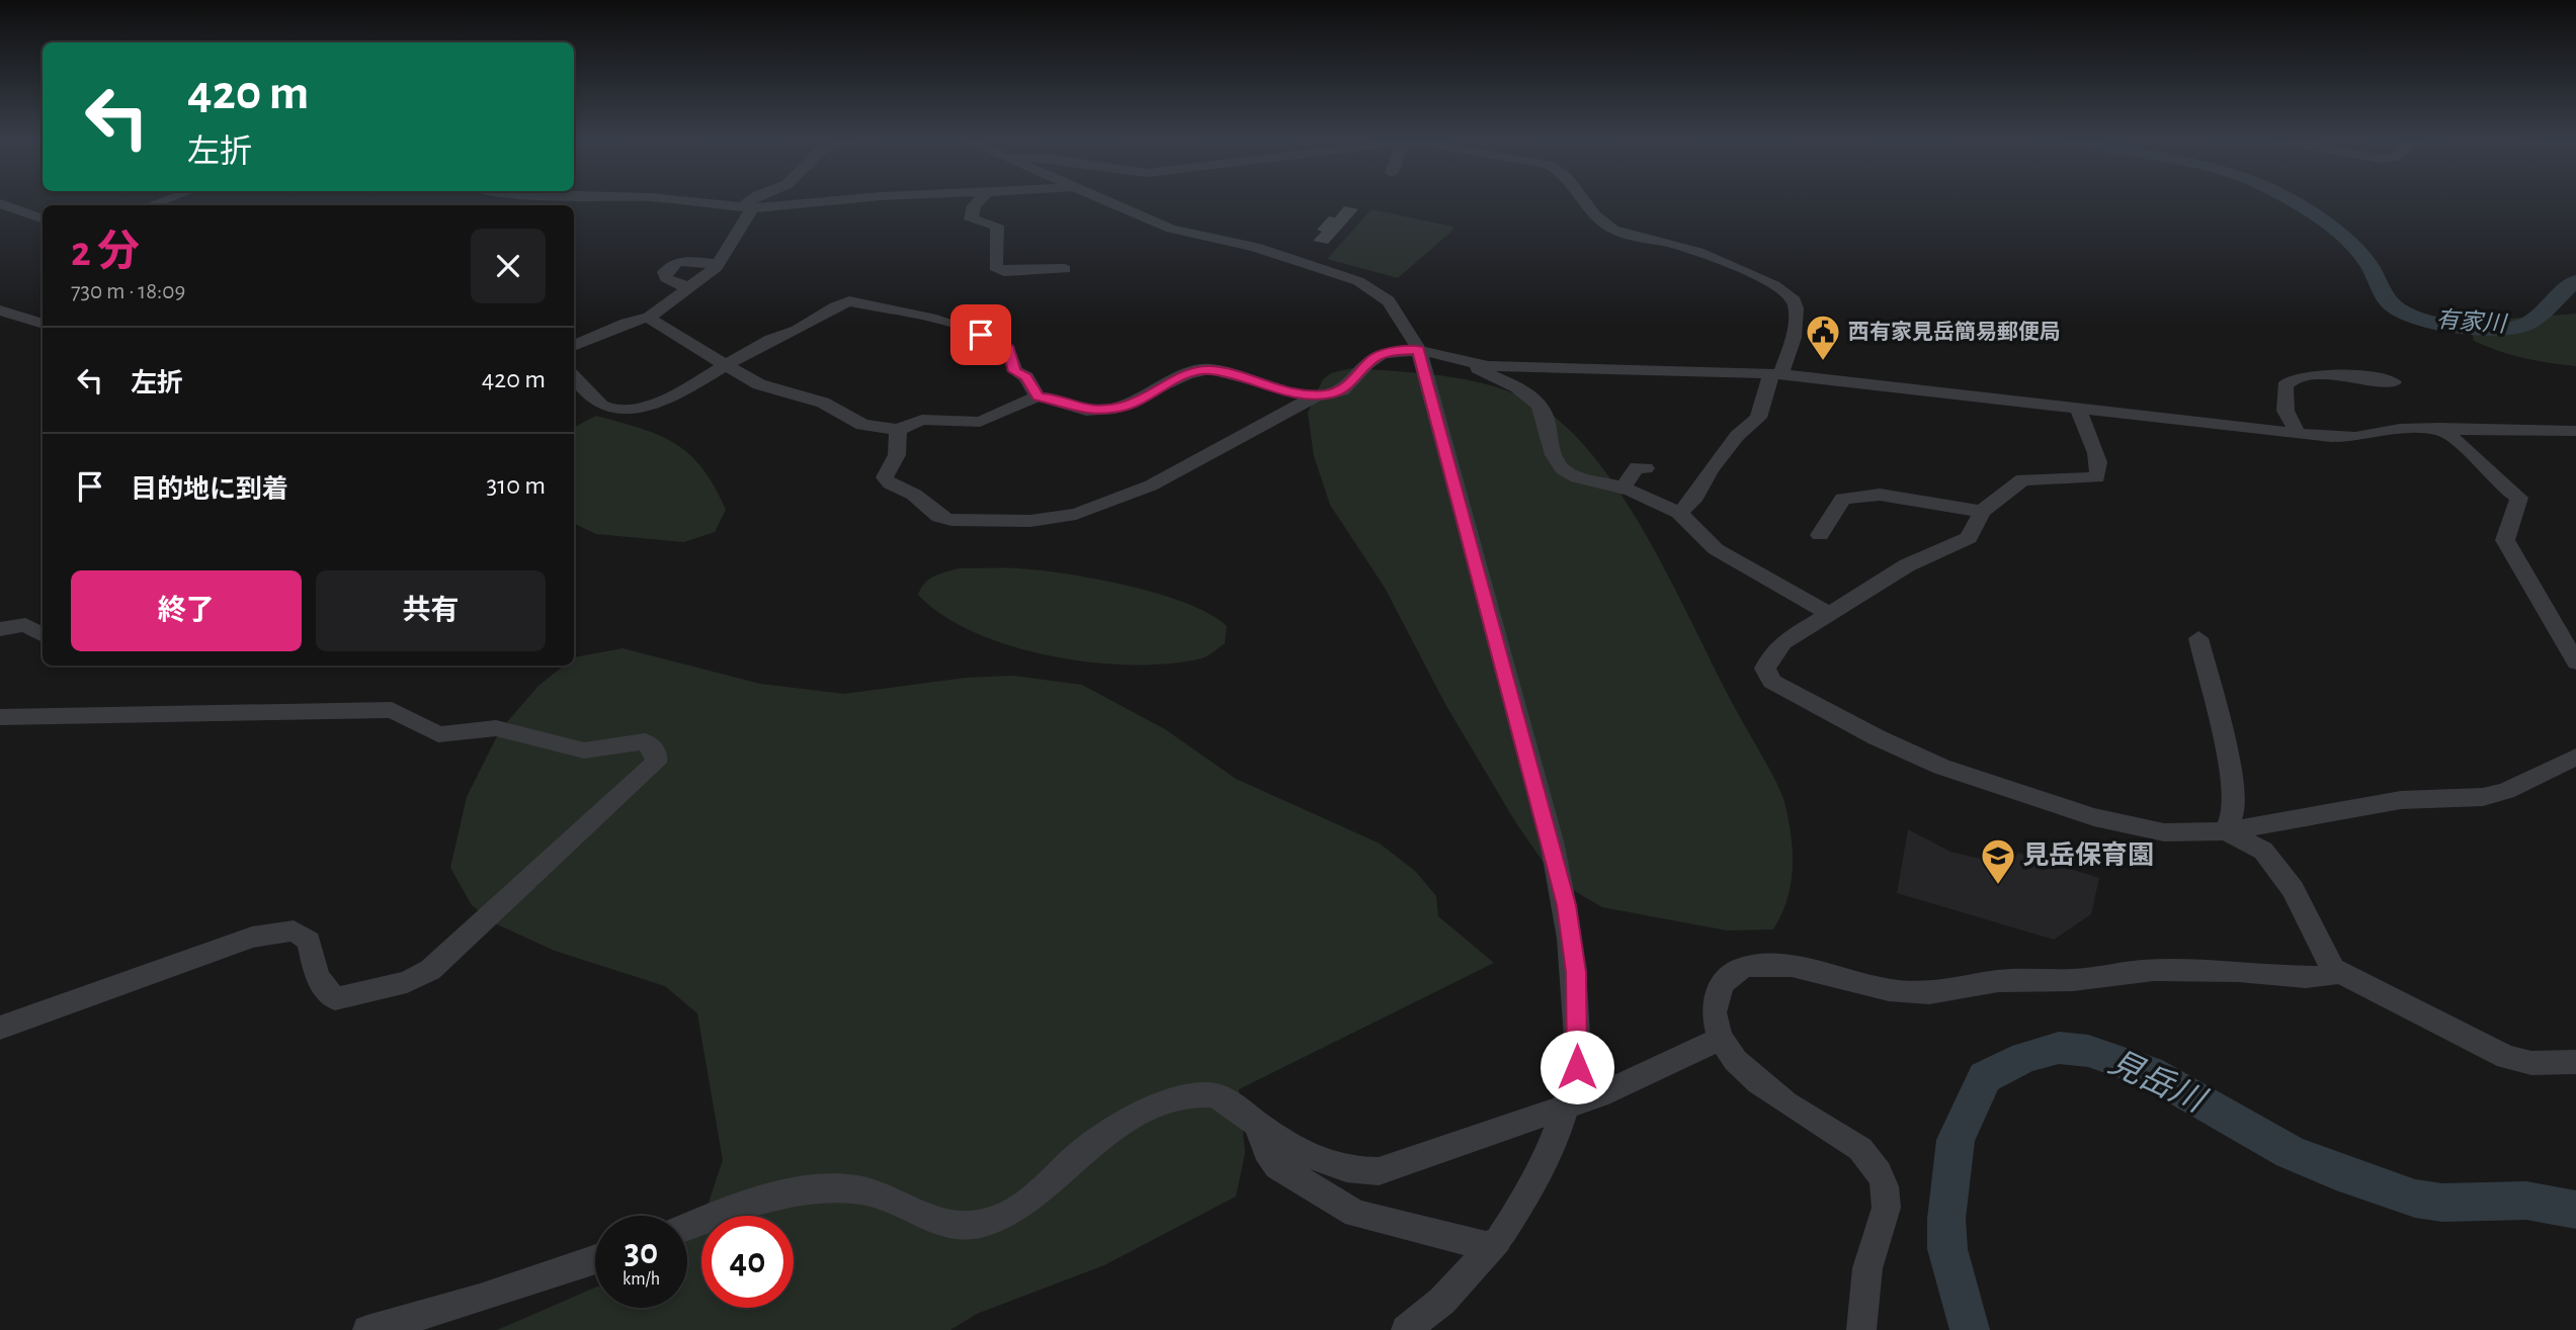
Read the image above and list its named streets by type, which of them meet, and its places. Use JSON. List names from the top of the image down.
{
  "water": ["有家川", "見岳川"],
  "places": {
    "public building": ["西有家見岳簡易郵便局"],
    "school or university": ["見岳保育園"]
  },
  "page": {
    "turn": ["420 m", "左折"],
    "heading": ["2 分", "730 m · 18:09"],
    "list": [
      {
        "name": "左折",
        "value": "420 m"
      },
      {
        "name": "目的地に到着",
        "value": "310 m"
      }
    ],
    "buttons": ["終了", "共有"],
    "speed": "30 km/h",
    "limit": "40"
  }
}
